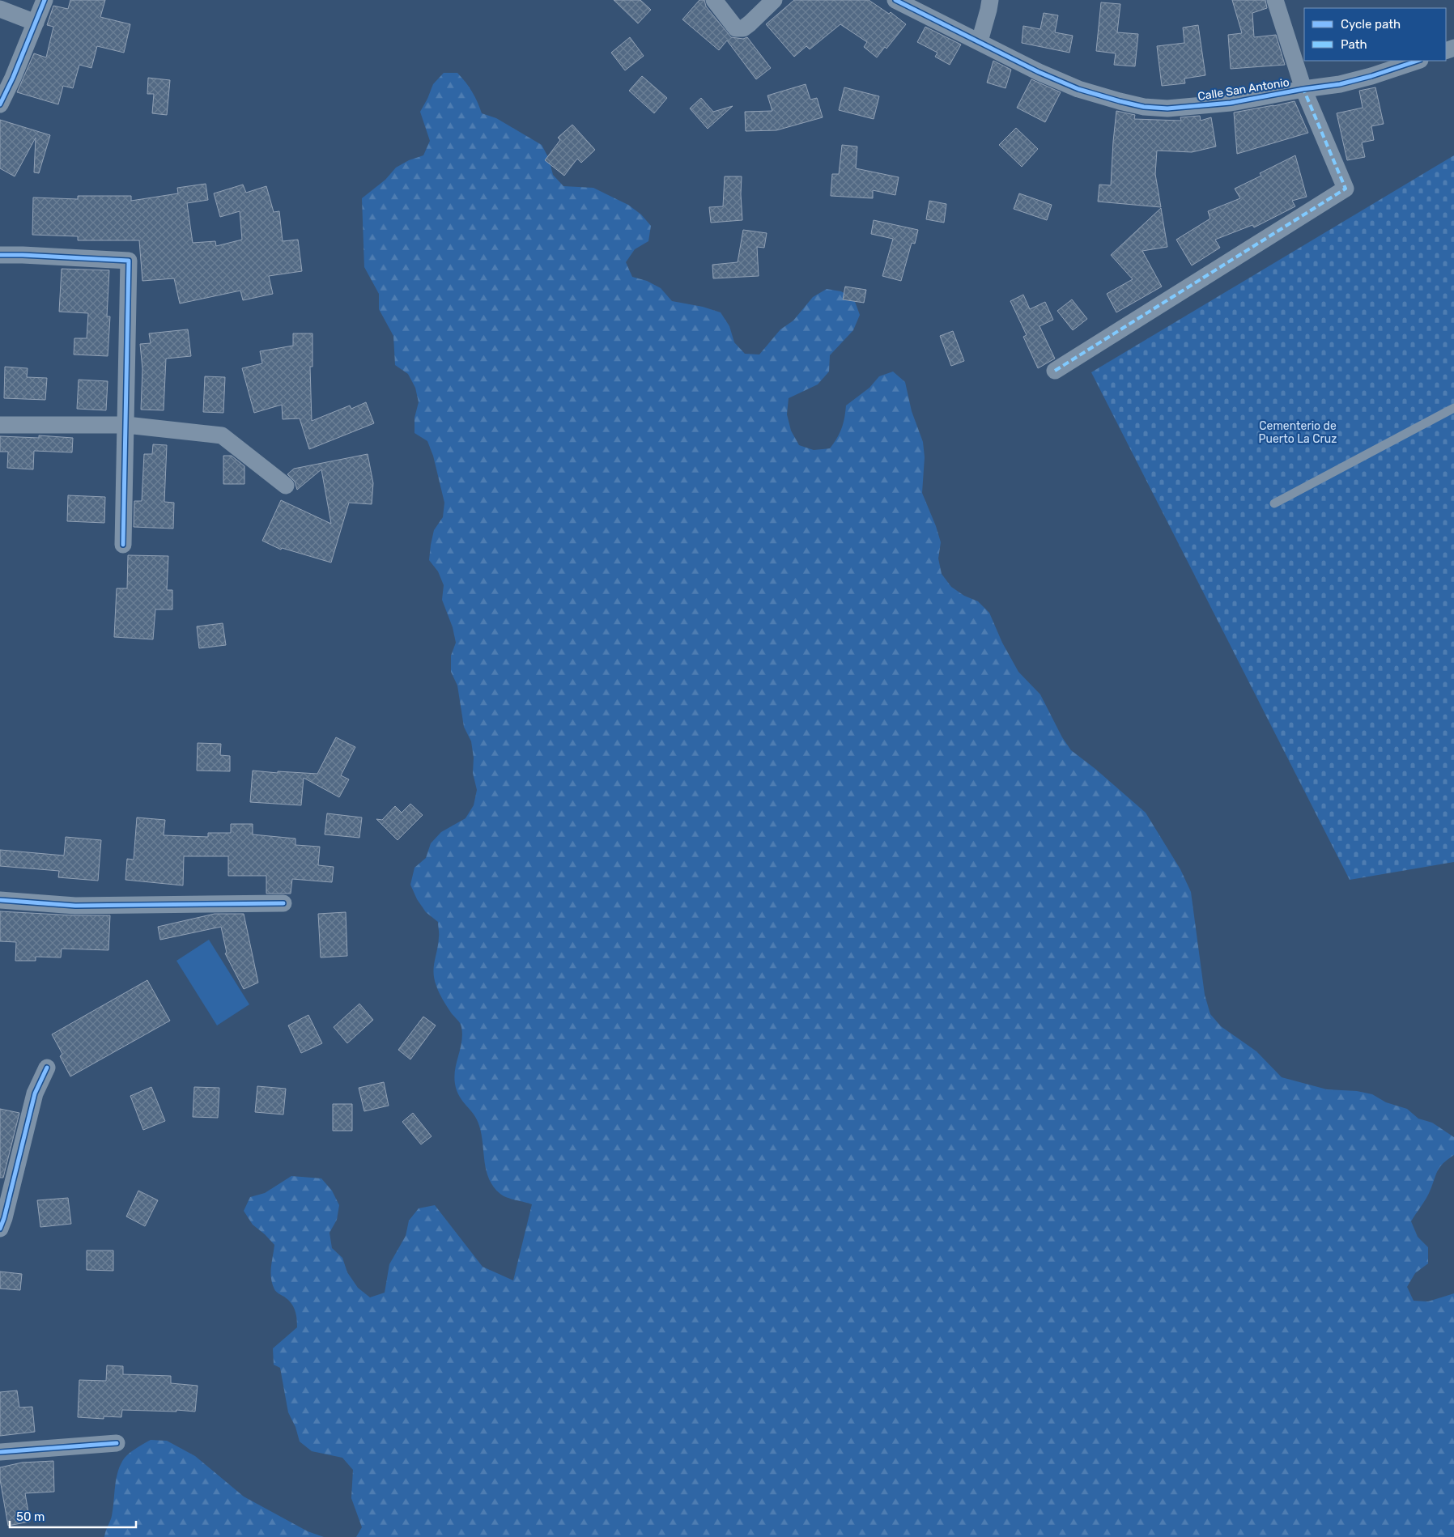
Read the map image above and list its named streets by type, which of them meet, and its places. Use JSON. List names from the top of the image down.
{
  "streets": {
    "street": ["Calle San Antonio"]
  },
  "parks": ["Cementerio de Puerto La Cruz"],
  "legend": ["Cycle path", "Path"],
  "scale_bar": "50 m"
}
